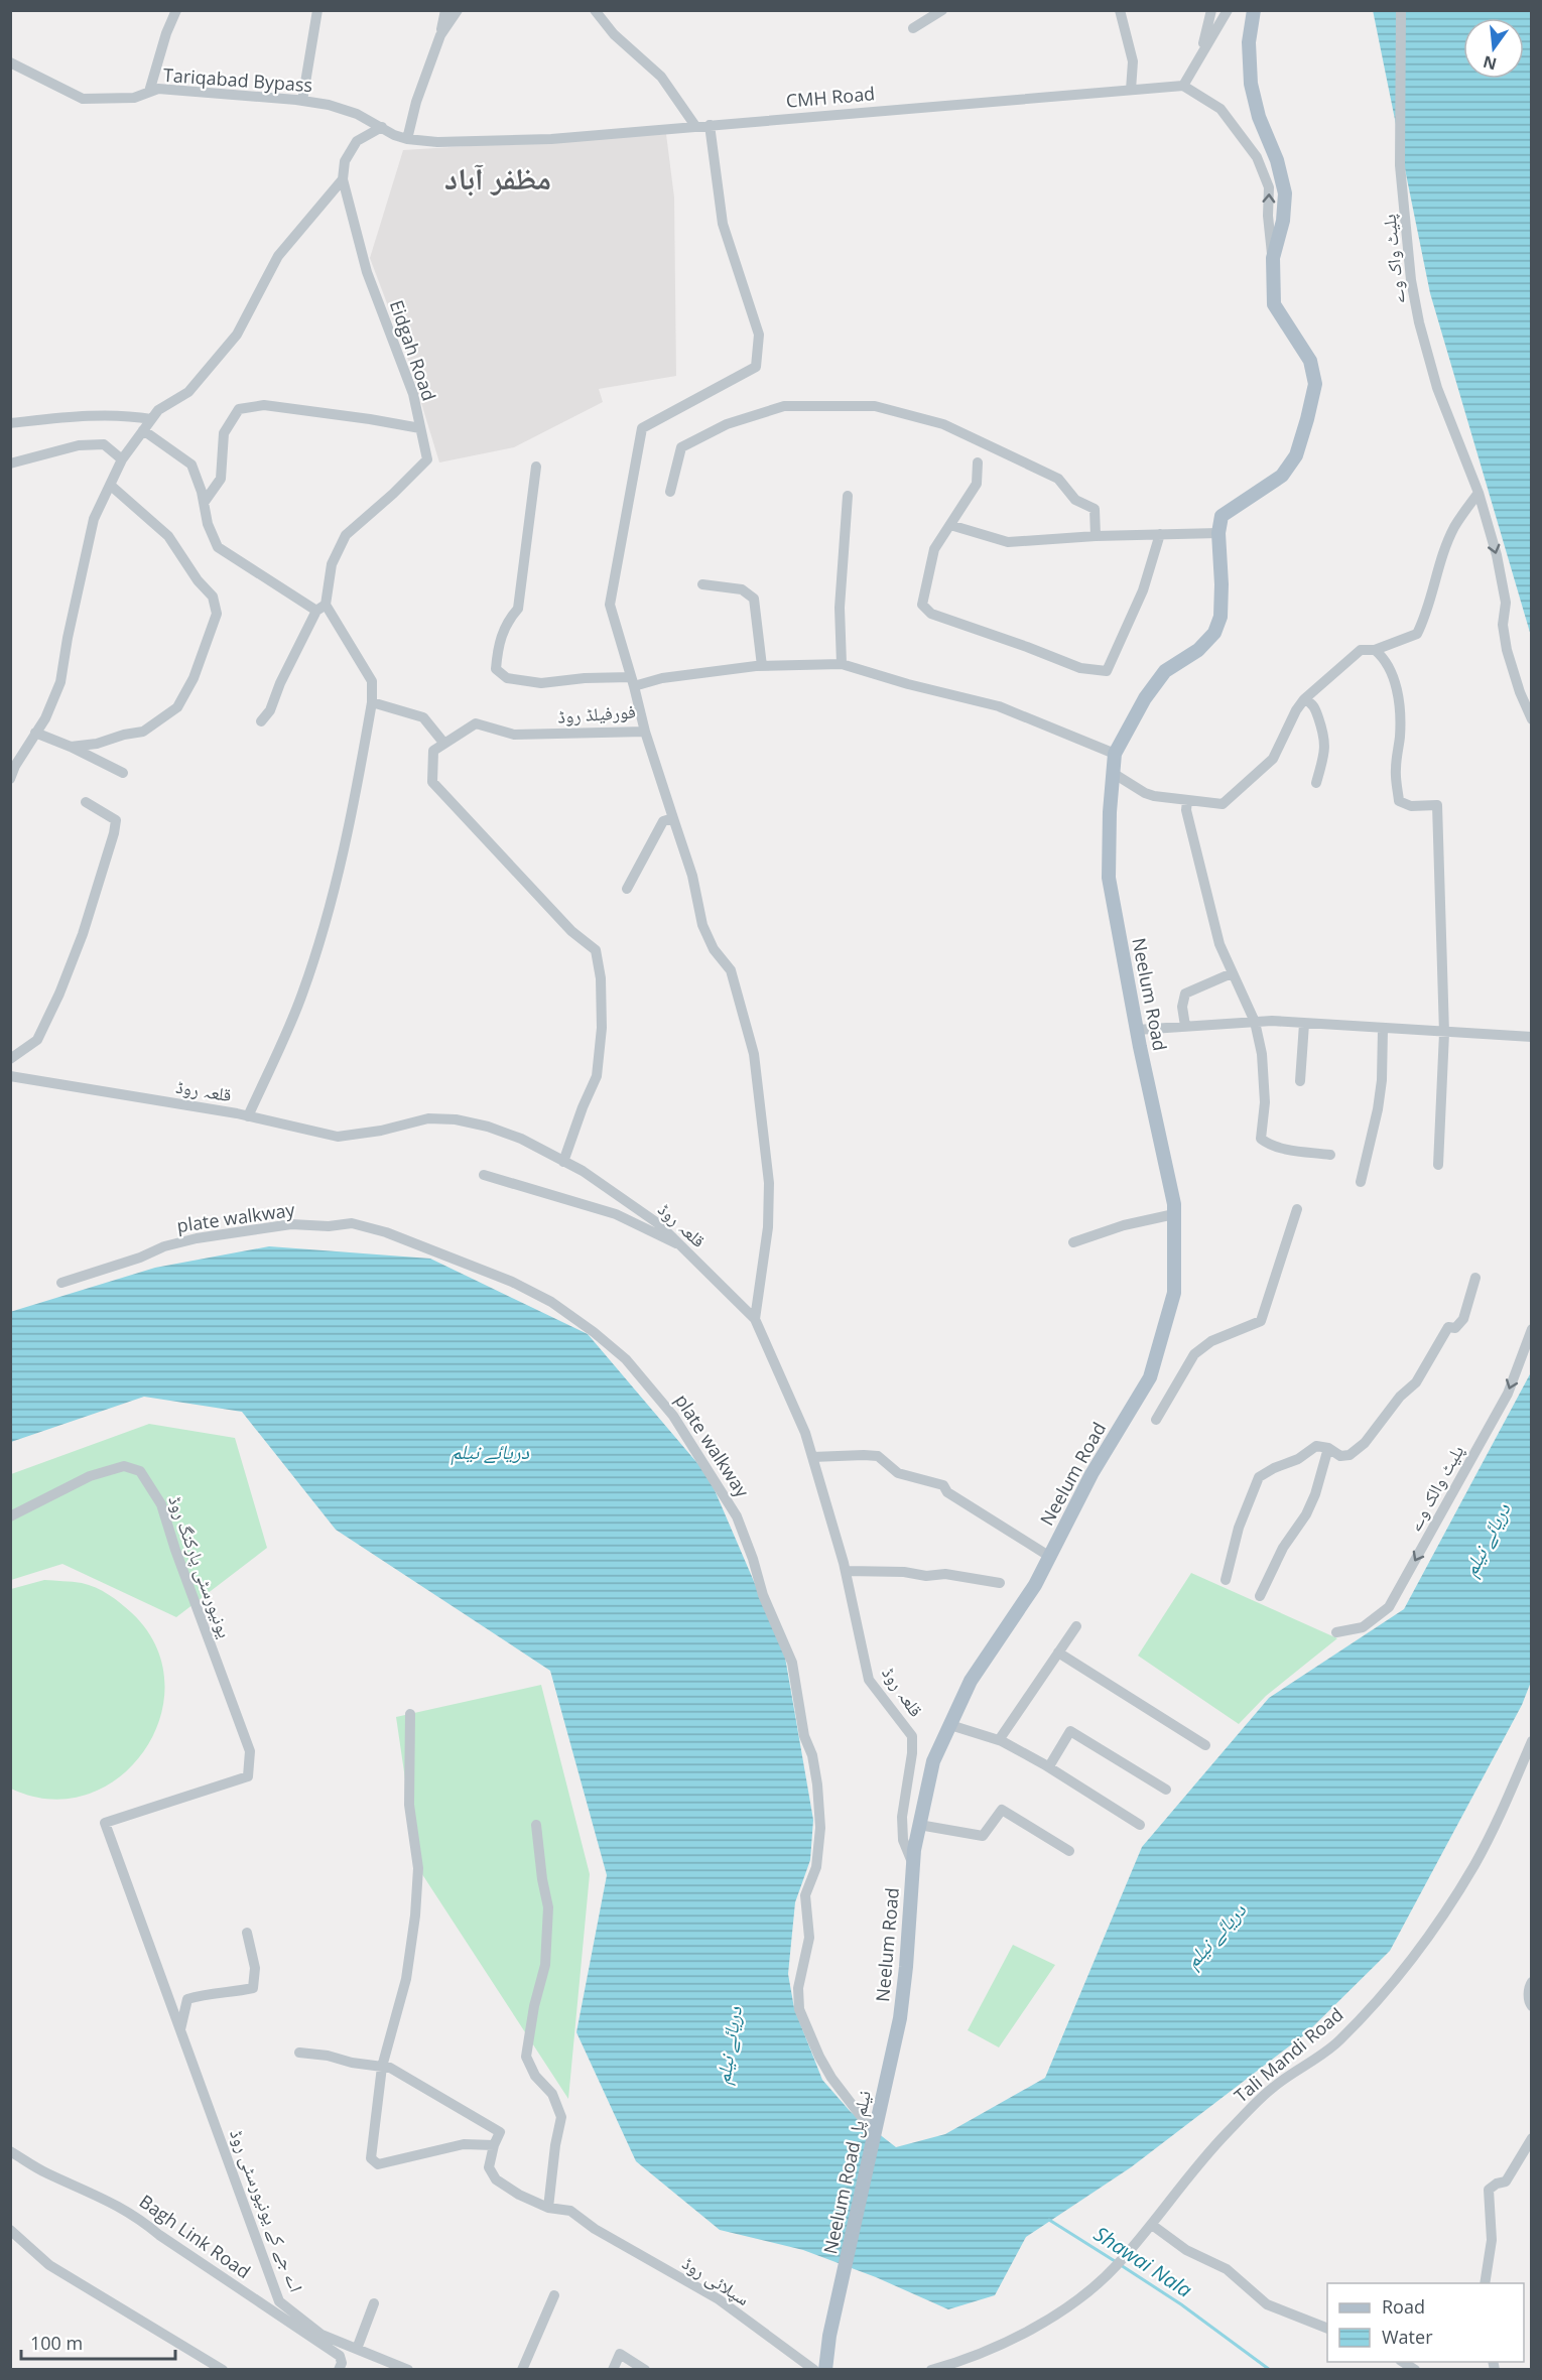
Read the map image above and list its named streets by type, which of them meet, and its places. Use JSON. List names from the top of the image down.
{
  "streets": {
    "main road": ["Neelum Road", "Neelum Road نیلم پل"],
    "street": [
      "Tariqabad Bypass",
      "CMH Road",
      "پلیٹ واک وے",
      "Eidgah Road",
      "فورفیلڈ روڈ",
      "قلعہ روڈ",
      "plate walkway",
      "پلیٹ والک وے",
      "یونیورسٹی پارکنگ روڈ",
      "Tali Mandi Road",
      "اے جے کے یونیورسٹی روڈ",
      "Bagh Link Road",
      "سپلائی روڈ"
    ]
  },
  "crossings": [
    ["Tariqabad Bypass", "CMH Road"],
    ["فورفیلڈ روڈ", "Neelum Road"],
    ["Neelum Road", "قلعہ روڈ"],
    ["Neelum Road", "Neelum Road نیلم پل"],
    ["plate walkway", "Neelum Road نیلم پل"],
    ["یونیورسٹی پارکنگ روڈ", "اے جے کے یونیورسٹی روڈ"]
  ],
  "one_way": ["پلیٹ والک وے"],
  "districts": ["مظفر آباد"],
  "water": ["دریائے نیلم", "Shawai Nala"],
  "legend": ["Road", "Water"],
  "scale_bar": "100 m",
  "north": "bottom"
}
